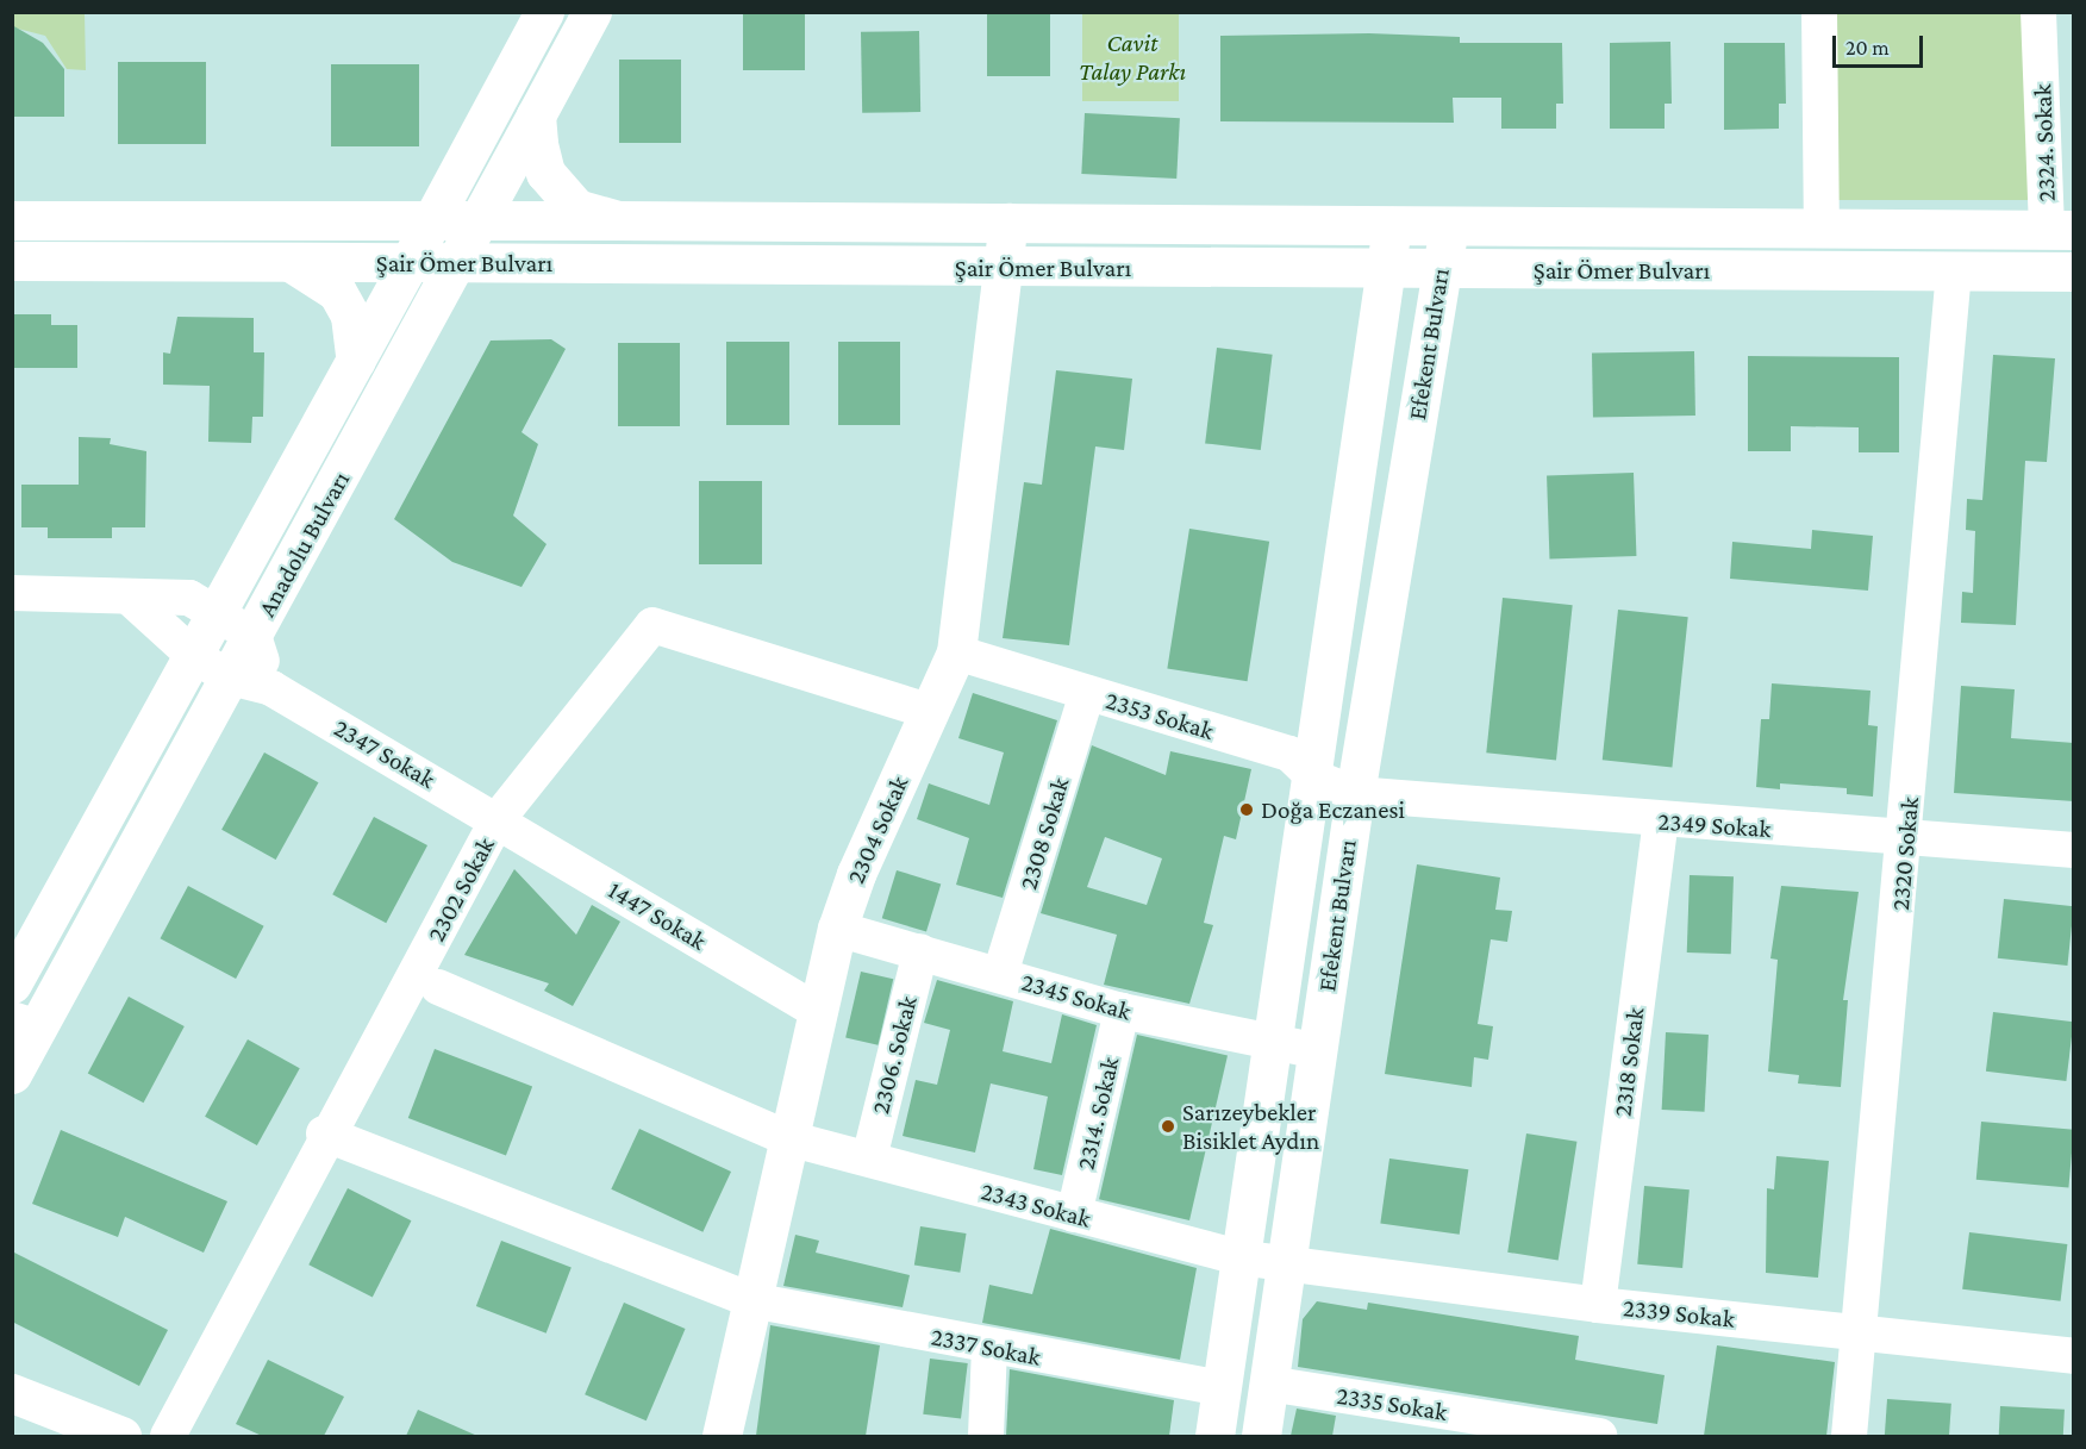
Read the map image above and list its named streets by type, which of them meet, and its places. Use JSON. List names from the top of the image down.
{
  "streets": {
    "main road": [
      "Şair Ömer Bulvarı",
      "Efekent Bulvarı",
      "Anadolu Bulvarı",
      "2304 Sokak"
    ],
    "street": [
      "2324. Sokak",
      "2353 Sokak",
      "2347 Sokak",
      "2349 Sokak",
      "2308 Sokak",
      "2320 Sokak",
      "2302 Sokak",
      "1447 Sokak",
      "2345 Sokak",
      "2306. Sokak",
      "2318 Sokak",
      "2314. Sokak",
      "2343 Sokak",
      "2339 Sokak",
      "2337 Sokak",
      "2335 Sokak"
    ]
  },
  "crossings": [
    ["2324. Sokak", "Şair Ömer Bulvarı"],
    ["Şair Ömer Bulvarı", "Efekent Bulvarı"],
    ["Şair Ömer Bulvarı", "Anadolu Bulvarı"],
    ["Şair Ömer Bulvarı", "2304 Sokak"],
    ["Şair Ömer Bulvarı", "2320 Sokak"],
    ["Efekent Bulvarı", "2353 Sokak"],
    ["Efekent Bulvarı", "2349 Sokak"],
    ["Efekent Bulvarı", "2345 Sokak"],
    ["Efekent Bulvarı", "2343 Sokak"],
    ["Efekent Bulvarı", "2339 Sokak"],
    ["Efekent Bulvarı", "2337 Sokak"],
    ["Efekent Bulvarı", "2335 Sokak"],
    ["Anadolu Bulvarı", "2347 Sokak"],
    ["2353 Sokak", "2349 Sokak"],
    ["2353 Sokak", "2304 Sokak"],
    ["2353 Sokak", "2308 Sokak"],
    ["2347 Sokak", "2302 Sokak"],
    ["2347 Sokak", "1447 Sokak"],
    ["2349 Sokak", "2320 Sokak"],
    ["2349 Sokak", "2318 Sokak"],
    ["2304 Sokak", "2302 Sokak"],
    ["2304 Sokak", "1447 Sokak"],
    ["2304 Sokak", "2345 Sokak"],
    ["2304 Sokak", "2343 Sokak"],
    ["2304 Sokak", "2337 Sokak"],
    ["2308 Sokak", "2345 Sokak"],
    ["2320 Sokak", "2339 Sokak"],
    ["2302 Sokak", "1447 Sokak"],
    ["2302 Sokak", "2337 Sokak"],
    ["2345 Sokak", "2306. Sokak"],
    ["2345 Sokak", "2314. Sokak"],
    ["2306. Sokak", "2343 Sokak"],
    ["2318 Sokak", "2339 Sokak"],
    ["2314. Sokak", "2343 Sokak"],
    ["2343 Sokak", "2339 Sokak"]
  ],
  "parks": ["Cavit Talay Parkı"],
  "places": ["Doğa Eczanesi", "Sarızeybekler Bisiklet Aydın"],
  "scale_bar": "20 m"
}
